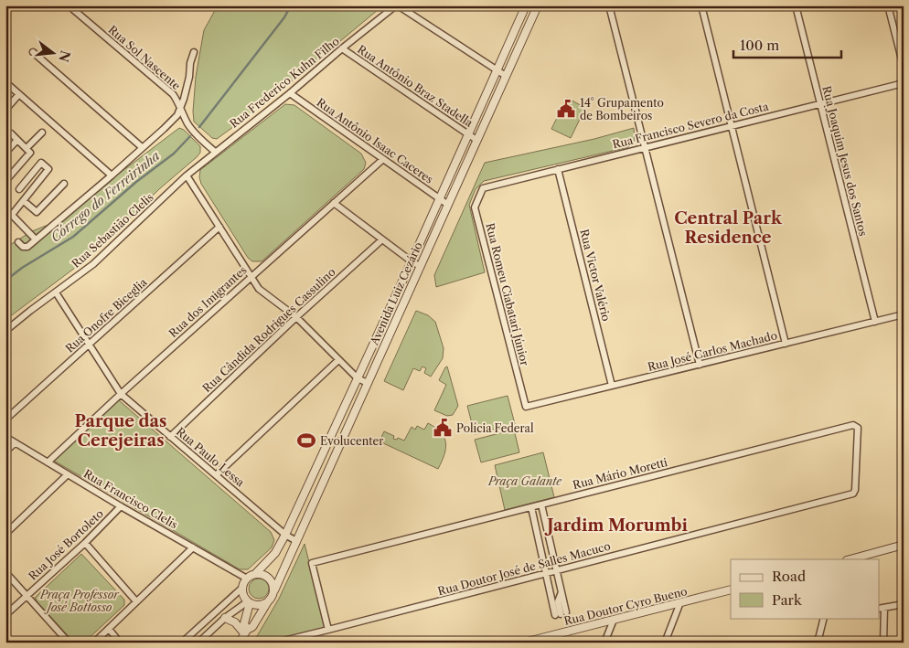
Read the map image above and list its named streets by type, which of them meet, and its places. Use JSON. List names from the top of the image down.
{
  "streets": {
    "street": [
      "Rua Sol Nascente",
      "Rua Frederico Kuhn Filho",
      "Rua Antônio Braz Stadella",
      "Rua Francisco Severo da Costa",
      "Rua Antônio Isaac Caceres",
      "Rua Joaquim Jesus dos Santos",
      "Rua Sebastião Clelis",
      "Rua Victor Valério",
      "Avenida Luiz Cezário",
      "Rua Romeu Ciabatari Júnior",
      "Rua dos Imigrantes",
      "Rua Onofre Biceglia",
      "Rua Cândida Rodrigues Cassulino",
      "Rua José Carlos Machado",
      "Rua Paulo Lessa",
      "Rua Mário Moretti",
      "Rua Francisco Clelis",
      "Rua José Bortoleto",
      "Rua Doutor José de Salles Macuco",
      "Rua Doutor Cyro Bueno"
    ]
  },
  "crossings": [
    ["Rua Sol Nascente", "Rua Frederico Kuhn Filho"],
    ["Rua Frederico Kuhn Filho", "Rua Antônio Braz Stadella"],
    ["Rua Frederico Kuhn Filho", "Rua Antônio Isaac Caceres"],
    ["Rua Frederico Kuhn Filho", "Rua Sebastião Clelis"],
    ["Rua Antônio Braz Stadella", "Avenida Luiz Cezário"],
    ["Rua Francisco Severo da Costa", "Rua Joaquim Jesus dos Santos"],
    ["Rua Francisco Severo da Costa", "Rua Victor Valério"],
    ["Rua Francisco Severo da Costa", "Rua Romeu Ciabatari Júnior"],
    ["Rua Antônio Isaac Caceres", "Avenida Luiz Cezário"],
    ["Rua Antônio Isaac Caceres", "Rua dos Imigrantes"],
    ["Rua Joaquim Jesus dos Santos", "Rua José Carlos Machado"],
    ["Rua Sebastião Clelis", "Rua Paulo Lessa"],
    ["Rua Victor Valério", "Rua José Carlos Machado"],
    ["Avenida Luiz Cezário", "Rua Paulo Lessa"],
    ["Avenida Luiz Cezário", "Rua Francisco Clelis"],
    ["Rua Romeu Ciabatari Júnior", "Rua José Carlos Machado"],
    ["Rua dos Imigrantes", "Rua Paulo Lessa"],
    ["Rua dos Imigrantes", "Rua Francisco Clelis"],
    ["Rua Onofre Biceglia", "Rua Paulo Lessa"],
    ["Rua Cândida Rodrigues Cassulino", "Rua Paulo Lessa"],
    ["Rua Mário Moretti", "Rua Doutor José de Salles Macuco"],
    ["Rua Francisco Clelis", "Rua José Bortoleto"]
  ],
  "districts": ["Central Park Residence", "Parque das Cerejeiras", "Jardim Morumbi"],
  "water": ["Córrego do Ferreirinha"],
  "parks": ["Praça Galante", "Praça Professor José Bottosso"],
  "places": {
    "public building": ["14° Grupamento de Bombeiros", "Polícia Federal"],
    "sports": ["Evolucenter"]
  },
  "legend": ["Road", "Park"],
  "scale_bar": "100 m",
  "north": "right"
}
